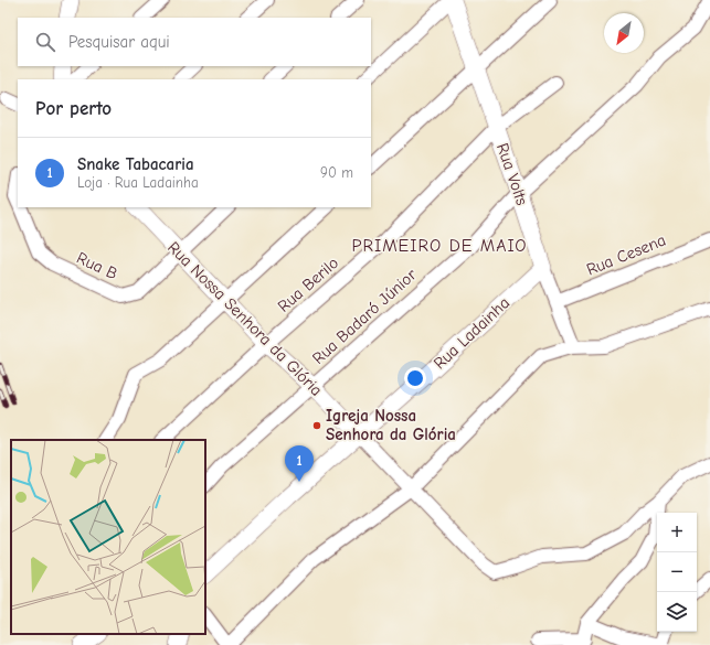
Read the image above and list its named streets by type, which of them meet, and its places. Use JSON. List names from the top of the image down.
{
  "streets": {
    "street": [
      "Rua Volts",
      "Rua Cesena",
      "Rua B",
      "Rua Berilo",
      "Rua Badaró Júnior",
      "Rua Nossa Senhora da Glória",
      "Rua Ladainha"
    ]
  },
  "crossings": [
    ["Rua Volts", "Rua Cesena"],
    ["Rua Volts", "Rua Berilo"],
    ["Rua Volts", "Rua Badaró Júnior"],
    ["Rua Volts", "Rua Ladainha"],
    ["Rua B", "Rua Nossa Senhora da Glória"],
    ["Rua Berilo", "Rua Nossa Senhora da Glória"],
    ["Rua Badaró Júnior", "Rua Nossa Senhora da Glória"],
    ["Rua Nossa Senhora da Glória", "Rua Ladainha"]
  ],
  "districts": ["PRIMEIRO DE MAIO"],
  "places": ["Igreja Nossa Senhora da Glória"],
  "north": "bottom left",
  "page": {
    "search": "Pesquisar aqui",
    "heading": "Por perto",
    "list": [
      {
        "mark": "1",
        "name": "Snake Tabacaria",
        "note": "Loja · Rua Ladainha",
        "value": "90 m"
      }
    ],
    "pins": "1",
    "map_buttons": ["+", "−"]
  }
}
